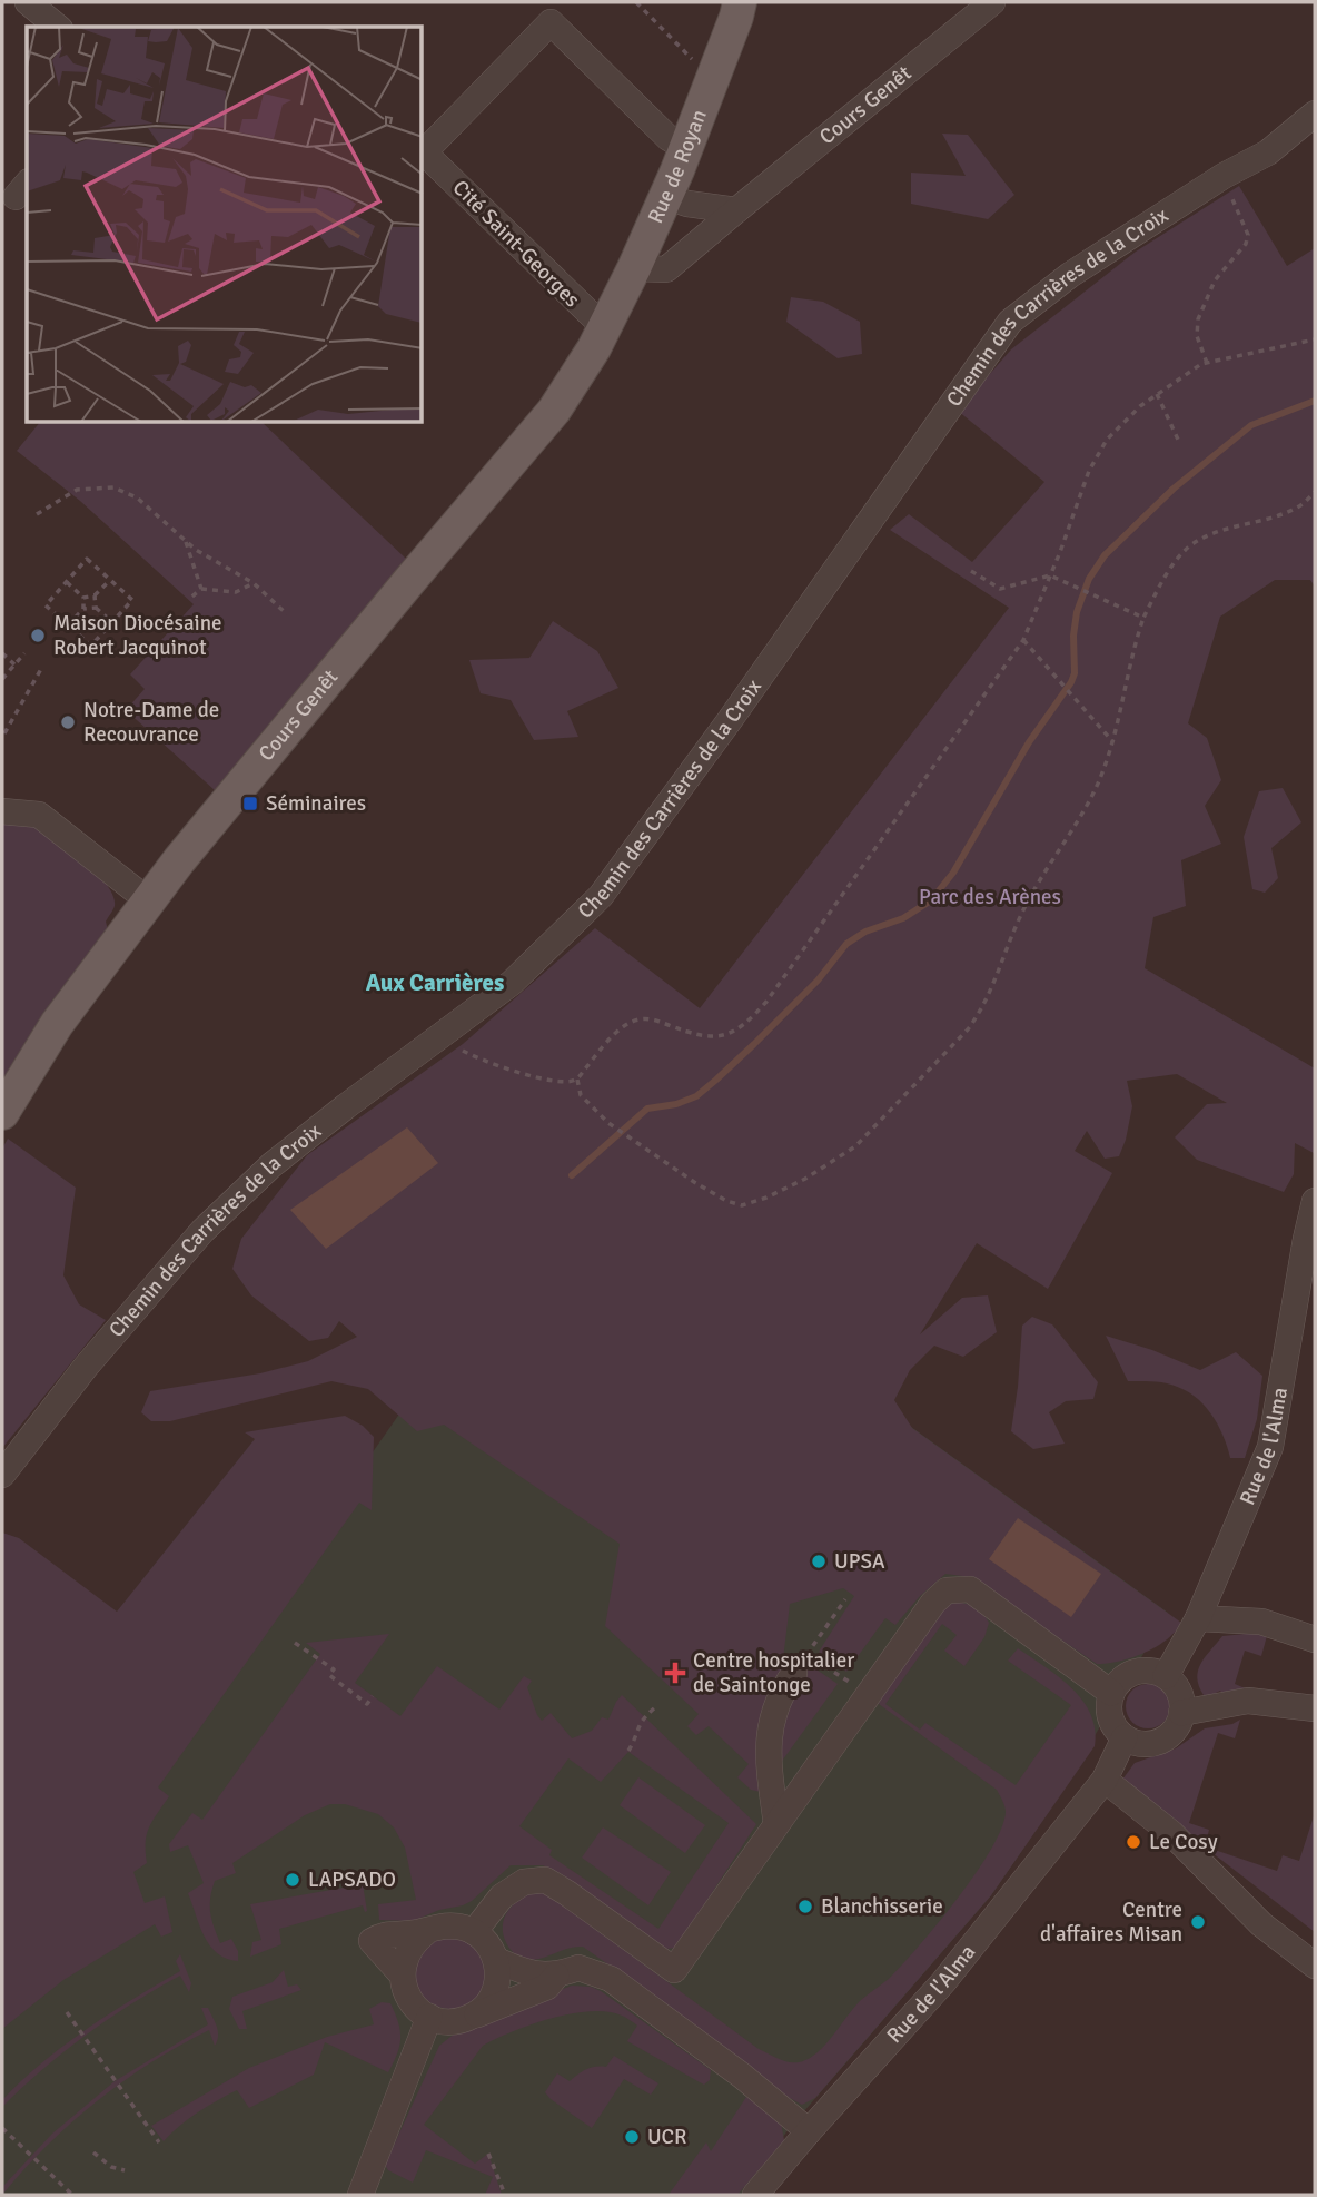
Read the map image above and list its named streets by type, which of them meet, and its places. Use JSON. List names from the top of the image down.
{
  "streets": {
    "main road": ["Cours Genêt", "Rue de Royan"],
    "street": ["Cité Saint-Georges", "Chemin des Carrières de la Croix", "Rue de l'Alma"]
  },
  "crossings": [
    ["Cours Genêt", "Rue de Royan"],
    ["Cours Genêt", "Cité Saint-Georges"],
    ["Rue de Royan", "Cité Saint-Georges"]
  ],
  "districts": ["Aux Carrières"],
  "parks": ["Parc des Arènes"],
  "places": {
    "other": [
      "Maison Diocésaine Robert Jacquinot",
      "Notre-Dame de Recouvrance",
      "UPSA",
      "Le Cosy",
      "LAPSADO",
      "Blanchisserie",
      "Centre d'affaires Misan",
      "UCR"
    ],
    "transit": ["Séminaires"],
    "health": ["Centre hospitalier de Saintonge"]
  }
}
